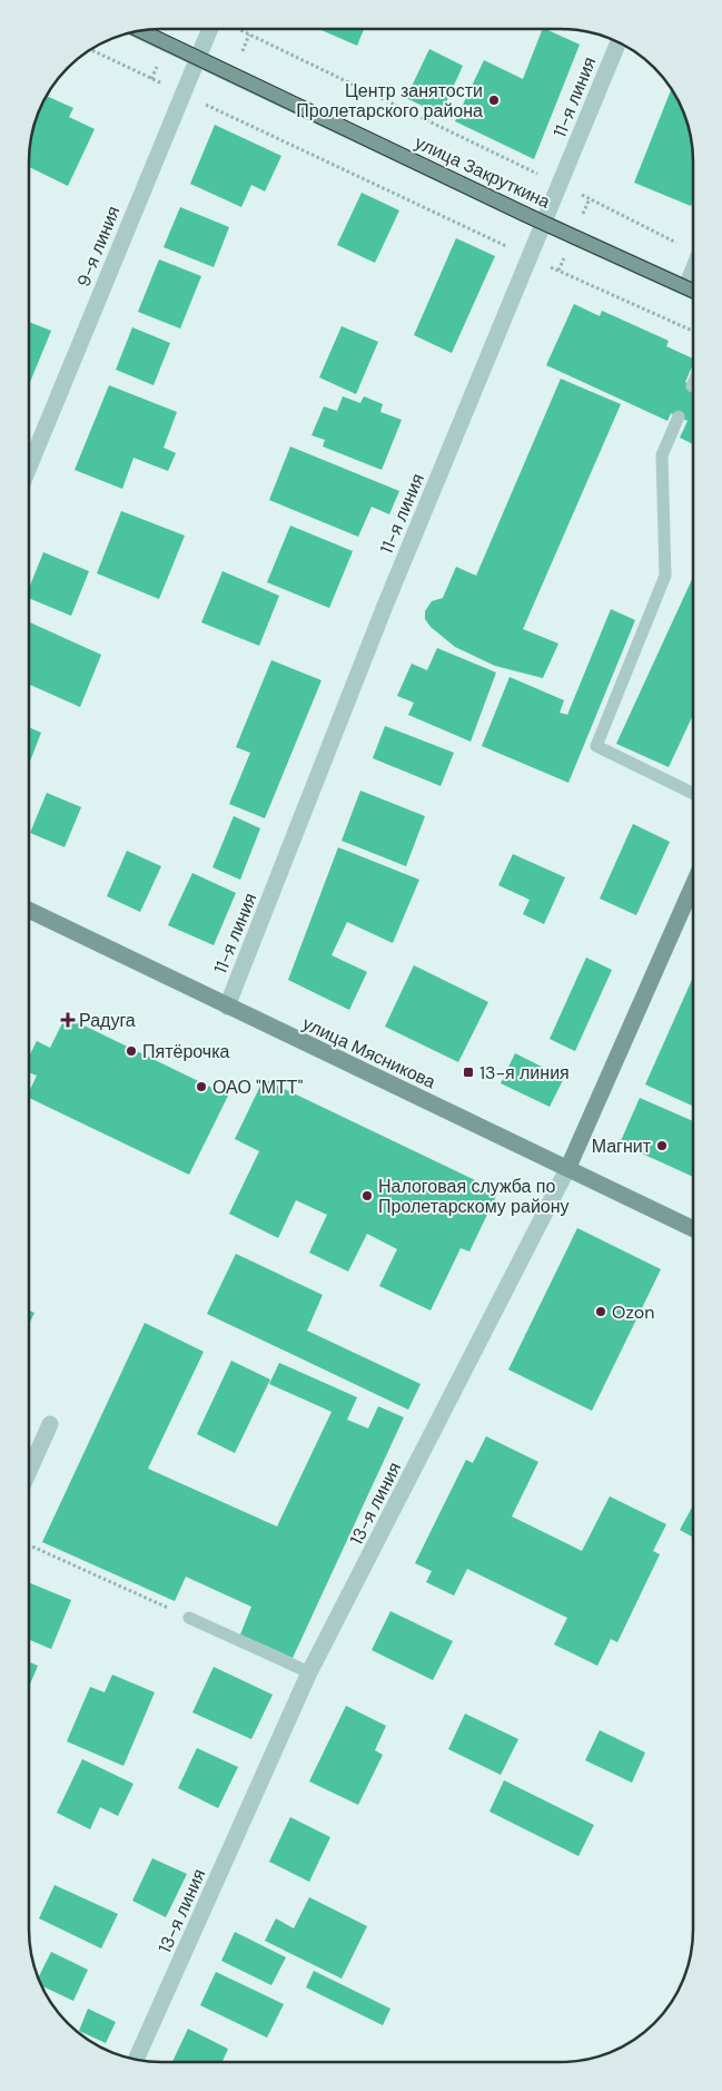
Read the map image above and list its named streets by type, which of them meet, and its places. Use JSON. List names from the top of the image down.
{
  "streets": {
    "street": [
      "11-я линия",
      "улица Закруткина",
      "9-я линия",
      "улица Мясникова",
      "13-я линия"
    ]
  },
  "crossings": [
    ["11-я линия", "улица Закруткина"],
    ["11-я линия", "улица Мясникова"],
    ["улица Закруткина", "9-я линия"],
    ["улица Мясникова", "13-я линия"]
  ],
  "places": {
    "other": [
      "Центр занятости Пролетарского района",
      "Пятёрочка",
      "ОАО \"МТТ\"",
      "Магнит",
      "Налоговая служба по Пролетарскому району",
      "Ozon"
    ],
    "health": ["Радуга"],
    "transit": ["13-я линия"]
  }
}
